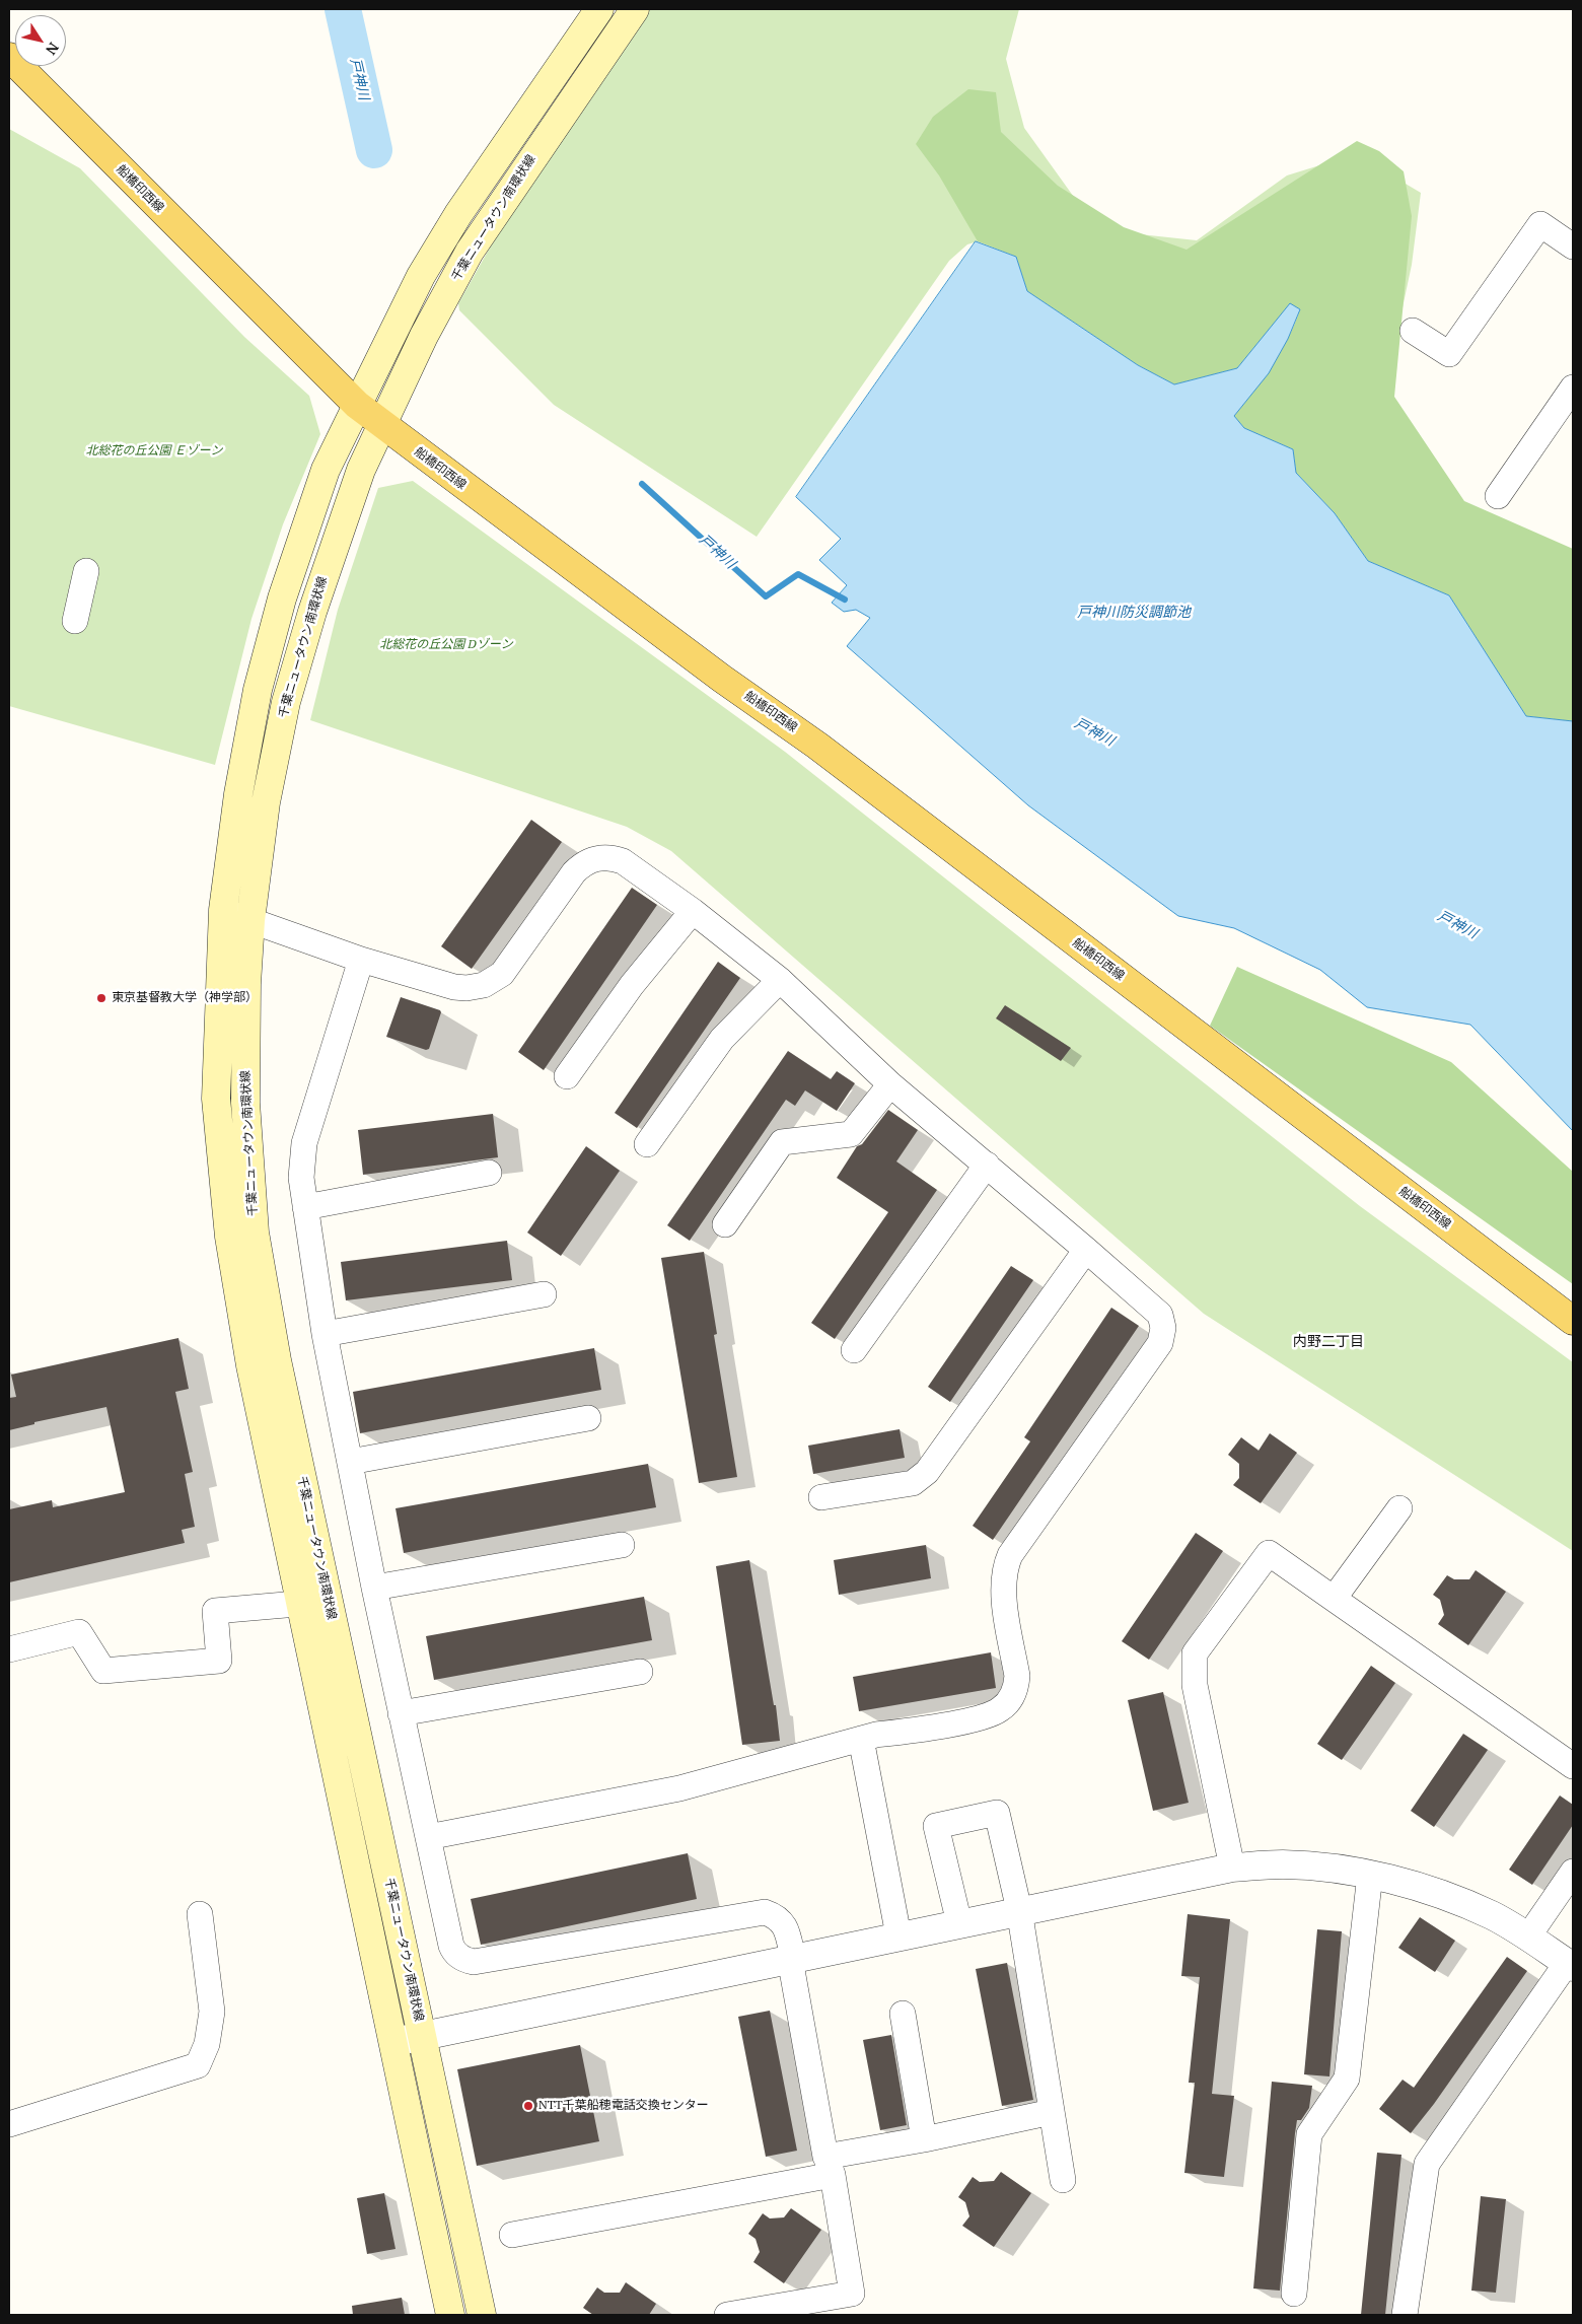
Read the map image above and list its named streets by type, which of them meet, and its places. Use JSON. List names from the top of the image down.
{
  "streets": {
    "main road": ["船橋印西線", "千葉ニュータウン南環状線"]
  },
  "crossings": [
    ["船橋印西線", "千葉ニュータウン南環状線"]
  ],
  "districts": ["内野二丁目"],
  "water": ["戸神川", "戸神川防災調節池"],
  "parks": ["北総花の丘公園 Ｅゾーン", "北総花の丘公園 Dゾーン"],
  "places": ["東京基督教大学（神学部）", "NTT千葉船穂電話交換センター"],
  "north": "bottom right"
}
